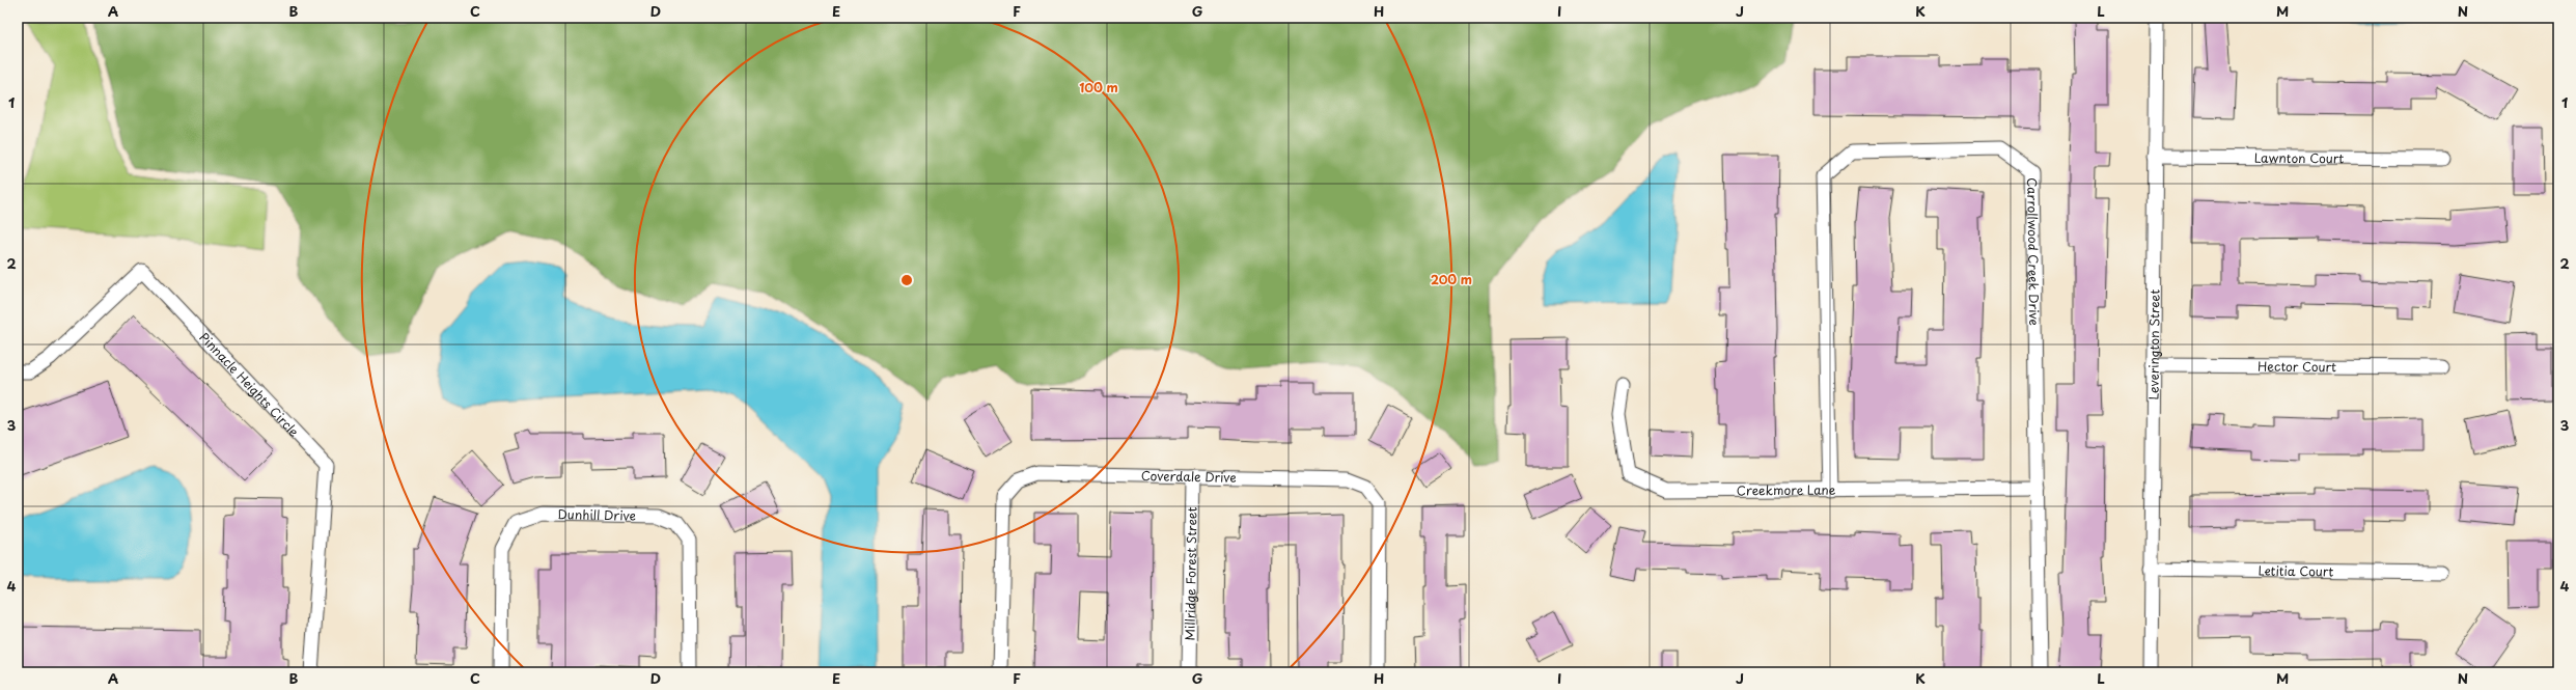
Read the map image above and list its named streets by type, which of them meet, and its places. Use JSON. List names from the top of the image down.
{
  "streets": {
    "street": [
      "Lawnton Court",
      "Carrollwood Creek Drive",
      "Leverington Street",
      "Hector Court",
      "Pinnacle Heights Circle",
      "Coverdale Drive",
      "Creekmore Lane",
      "Dunhill Drive",
      "Letitia Court",
      "Millridge Forest Street"
    ]
  },
  "crossings": [
    ["Lawnton Court", "Leverington Street"],
    ["Carrollwood Creek Drive", "Creekmore Lane"],
    ["Leverington Street", "Hector Court"],
    ["Leverington Street", "Letitia Court"],
    ["Coverdale Drive", "Millridge Forest Street"]
  ],
  "grid": {
    "columns": [
      "A",
      "B",
      "C",
      "D",
      "E",
      "F",
      "G",
      "H",
      "I",
      "J",
      "K",
      "L",
      "M",
      "N"
    ],
    "rows": [
      "1",
      "2",
      "3",
      "4"
    ]
  },
  "rings": ["100 m", "200 m"]
}
